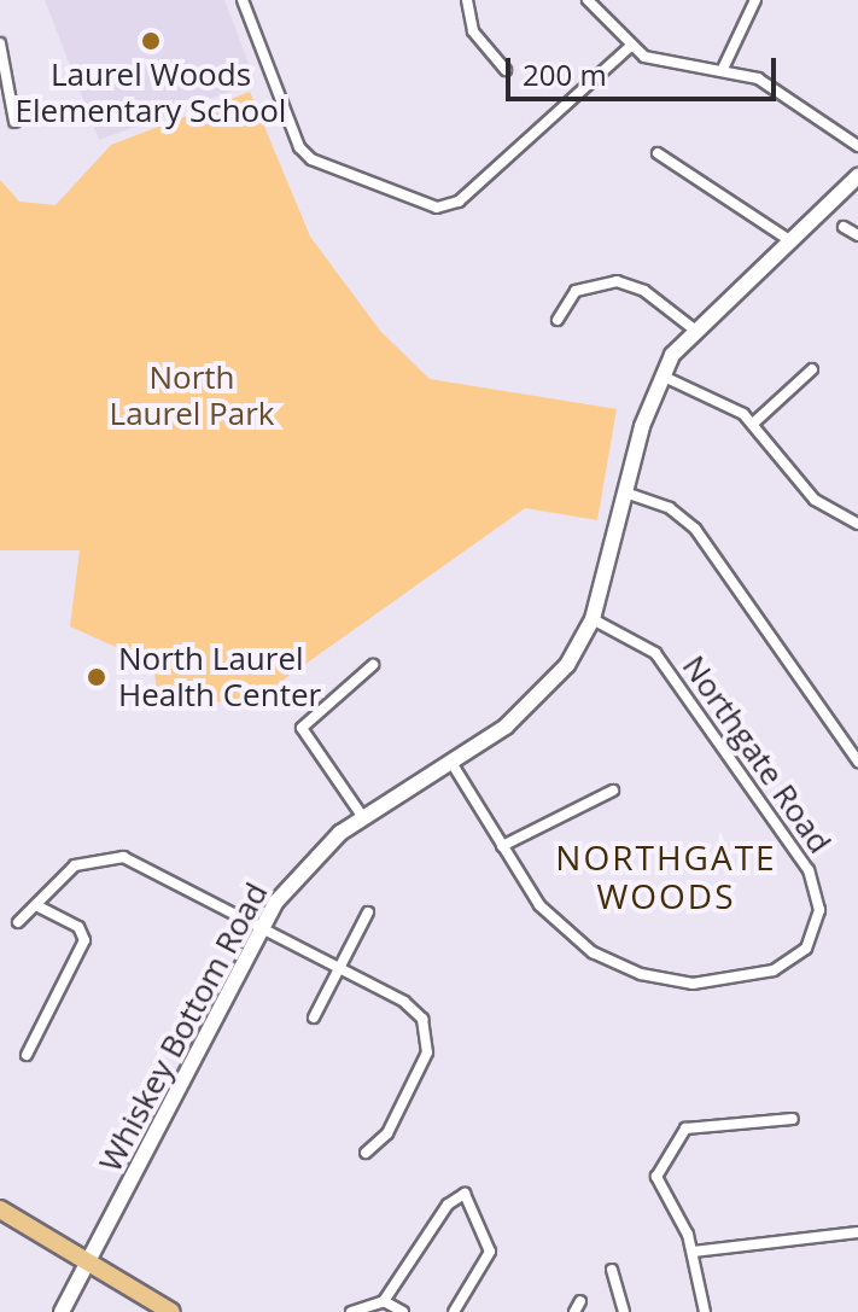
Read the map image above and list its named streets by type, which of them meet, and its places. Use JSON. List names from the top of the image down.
{
  "streets": {
    "street": ["Northgate Road", "Whiskey Bottom Road"]
  },
  "crossings": [
    ["Northgate Road", "Whiskey Bottom Road"]
  ],
  "districts": ["NORTHGATE WOODS"],
  "parks": ["North Laurel Park"],
  "places": ["Laurel Woods Elementary School", "North Laurel Health Center"],
  "scale_bar": "200 m"
}
